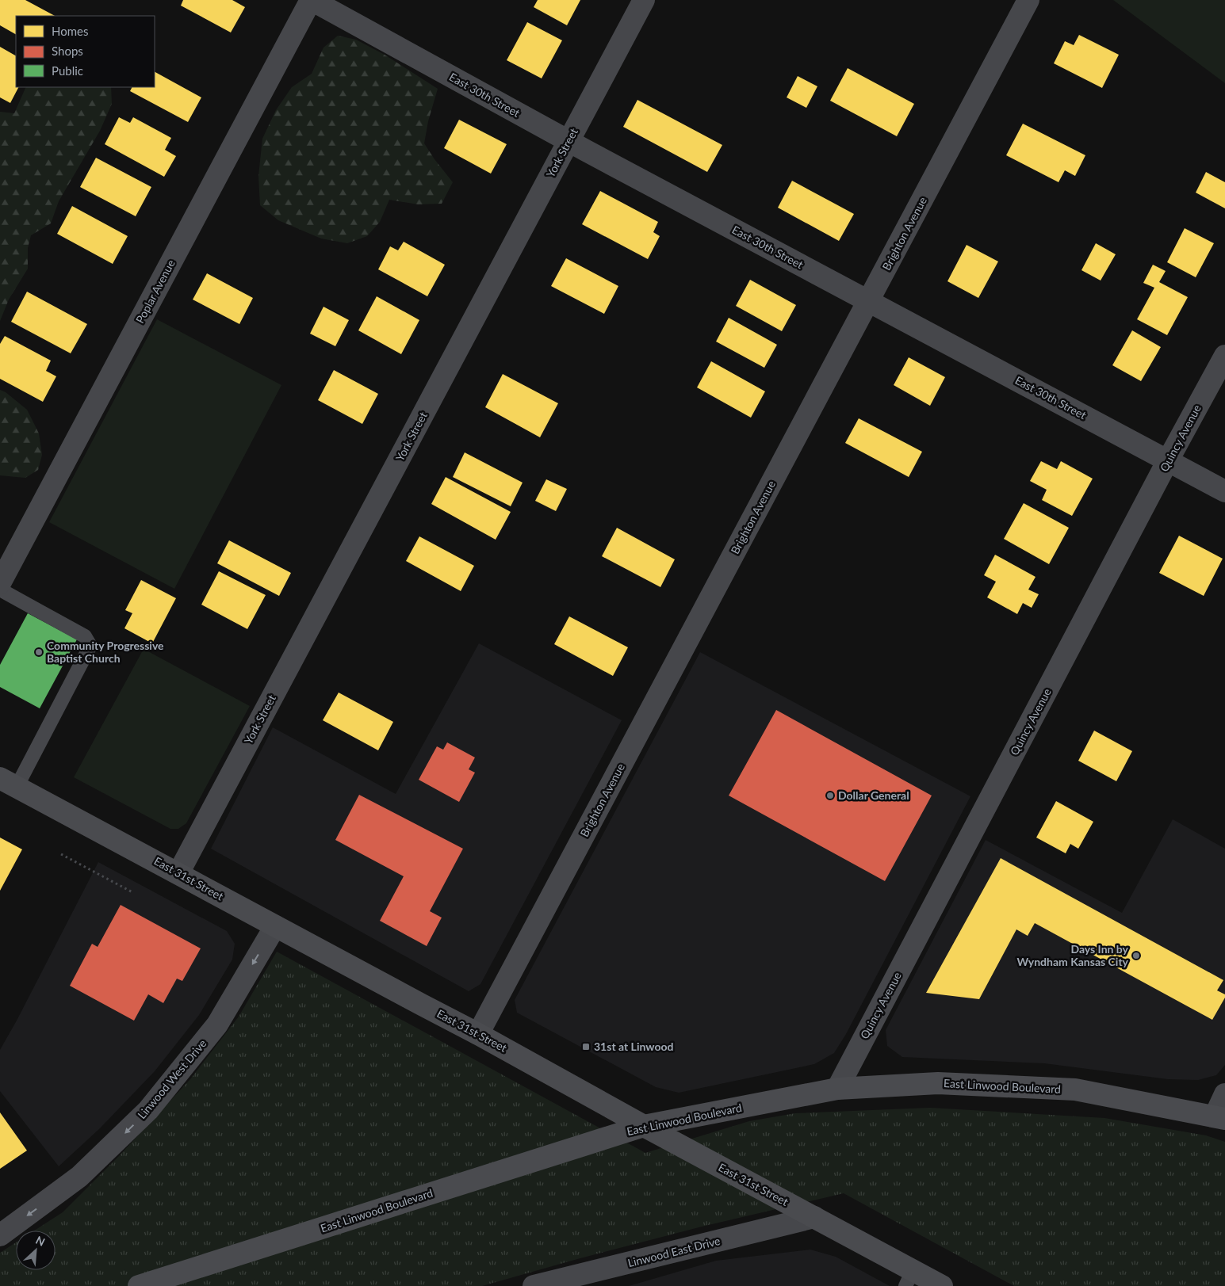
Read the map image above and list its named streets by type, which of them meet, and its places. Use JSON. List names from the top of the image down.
{
  "streets": {
    "main road": ["East 31st Street", "East Linwood Boulevard"],
    "street": [
      "East 30th Street",
      "York Street",
      "Brighton Avenue",
      "Poplar Avenue",
      "Quincy Avenue",
      "Linwood West Drive",
      "Linwood East Drive"
    ]
  },
  "crossings": [
    ["East 30th Street", "York Street"],
    ["East 30th Street", "Brighton Avenue"],
    ["East 30th Street", "Poplar Avenue"],
    ["East 30th Street", "Quincy Avenue"],
    ["York Street", "East 31st Street"],
    ["Brighton Avenue", "East 31st Street"],
    ["Quincy Avenue", "East Linwood Boulevard"],
    ["East 31st Street", "Linwood West Drive"],
    ["East 31st Street", "East Linwood Boulevard"],
    ["East 31st Street", "Linwood East Drive"]
  ],
  "one_way": ["Linwood West Drive"],
  "places": {
    "other": ["Community Progressive Baptist Church", "Dollar General", "Days Inn by Wyndham Kansas City"],
    "transit": ["31st at Linwood"]
  },
  "legend": ["Homes", "Shops", "Public"],
  "north": "top right"
}
